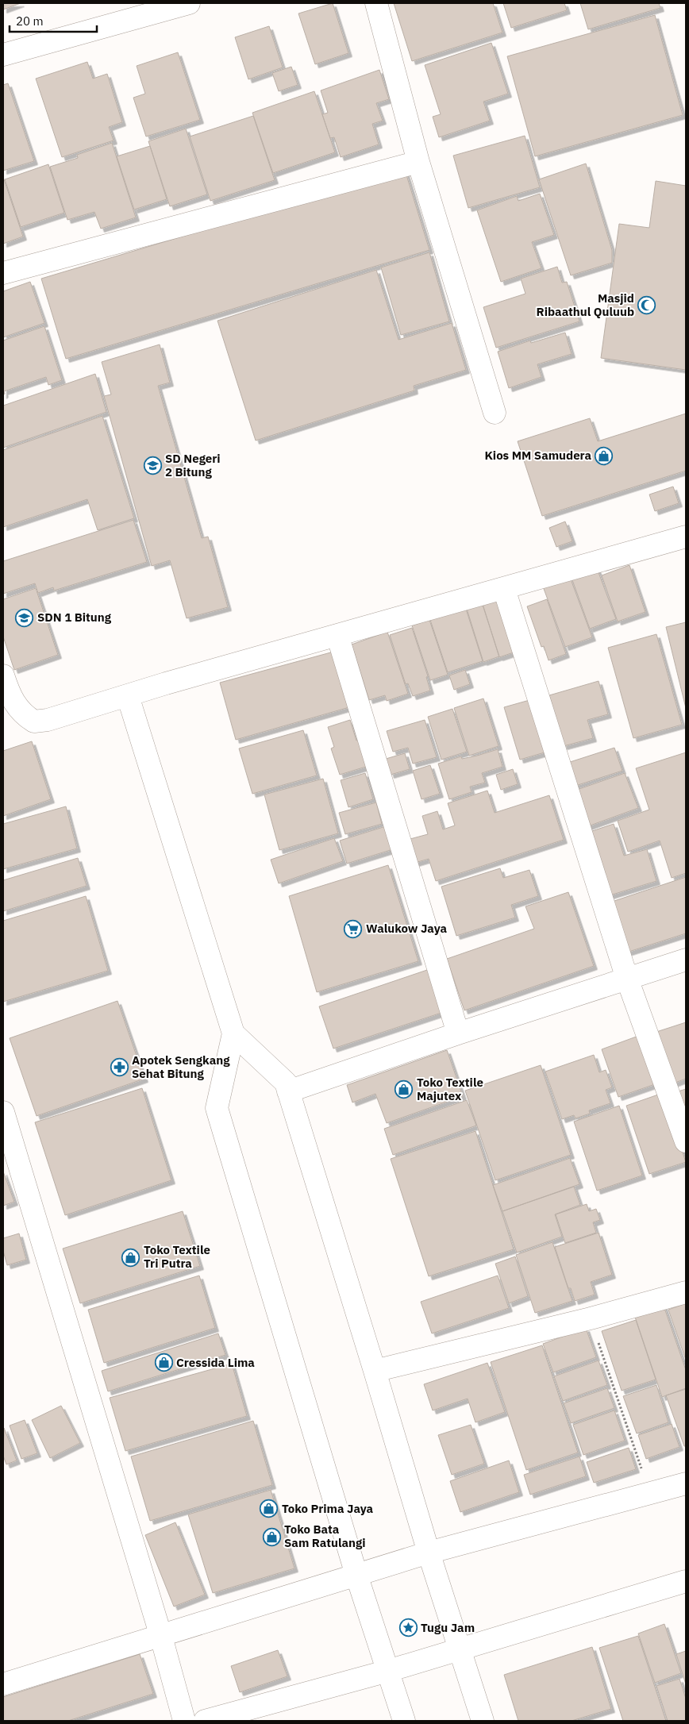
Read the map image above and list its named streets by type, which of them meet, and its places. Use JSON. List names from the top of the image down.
{
  "places": {
    "mosque": ["Masjid Ribaathul Quluub"],
    "shop": [
      "Kios MM Samudera",
      "Toko Textile Majutex",
      "Toko Textile Tri Putra",
      "Cressida Lima",
      "Toko Prima Jaya",
      "Toko Bata Sam Ratulangi"
    ],
    "school or university": ["SD Negeri 2 Bitung", "SDN 1 Bitung"],
    "supermarket": ["Walukow Jaya"],
    "pharmacy": ["Apotek Sengkang Sehat Bitung"],
    "place": ["Tugu Jam"]
  },
  "scale_bar": "20 m"
}
